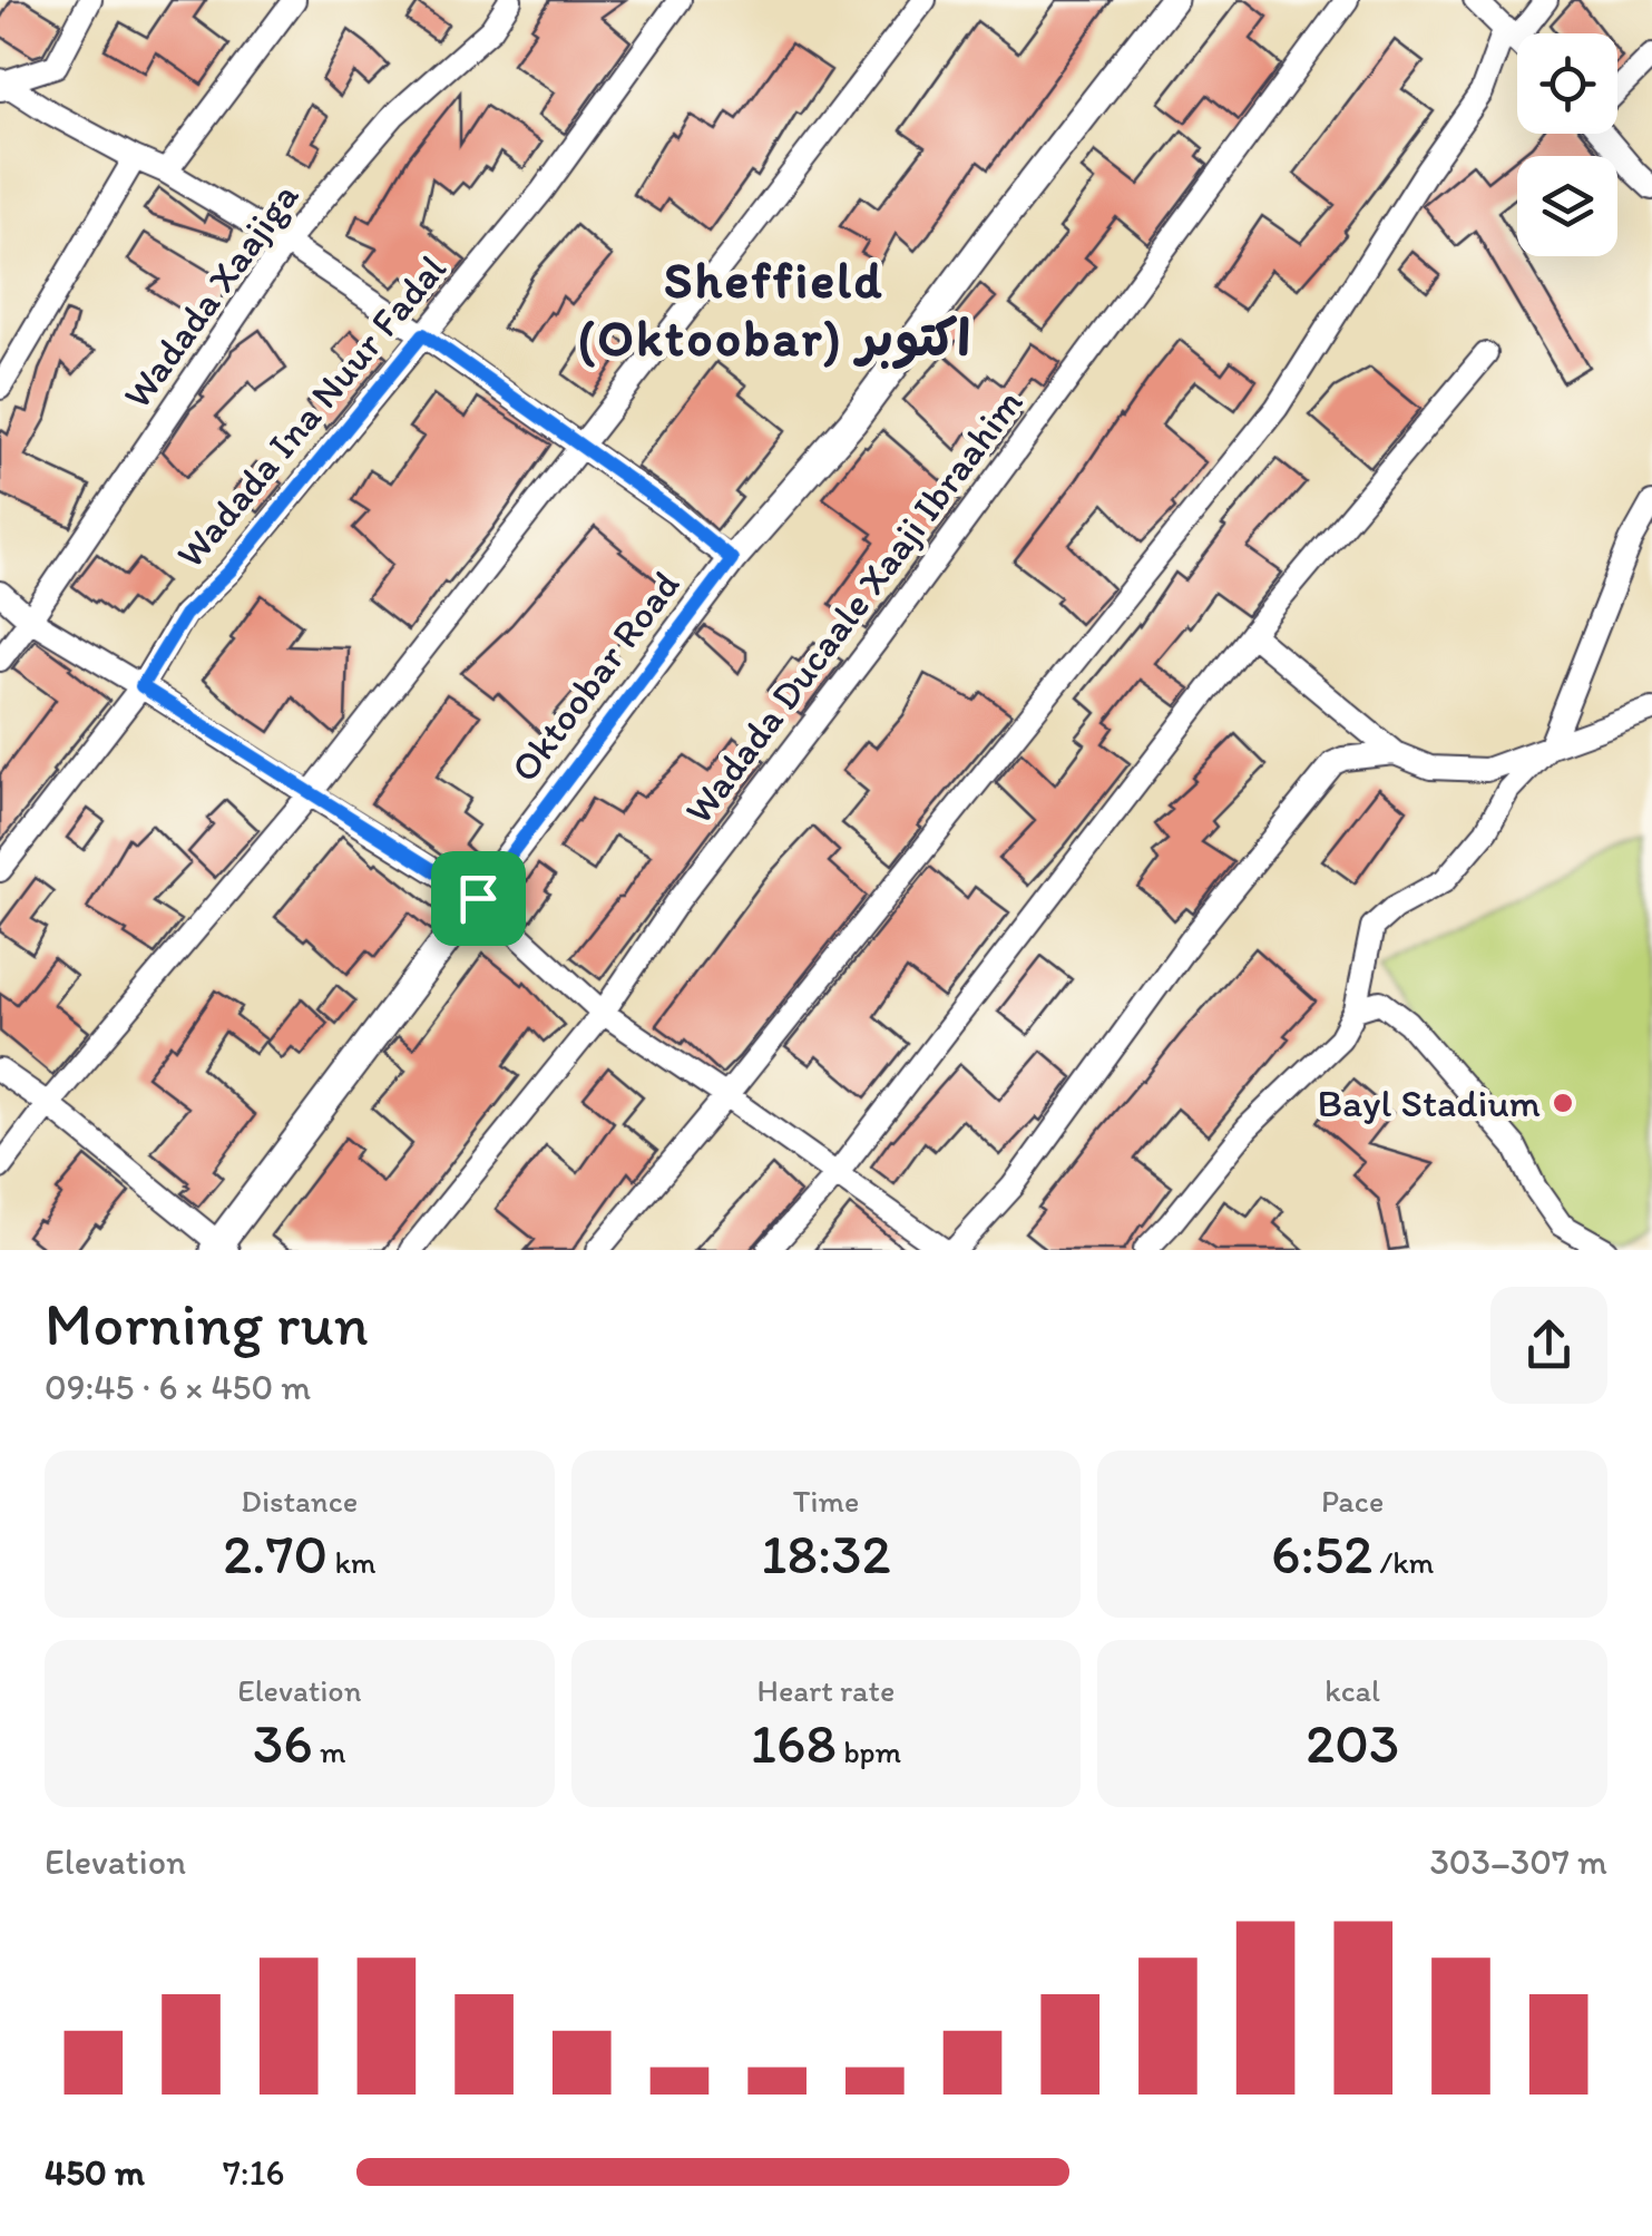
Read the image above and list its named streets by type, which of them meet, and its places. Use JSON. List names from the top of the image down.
{
  "streets": {
    "street": [
      "Wadada Xaajiga",
      "Wadada Ina Nuur Fadal",
      "Wadada Ducaale Xaaji Ibraahim",
      "Oktoobar Road"
    ]
  },
  "districts": ["Sheffield (Oktoobar) اكتوبر"],
  "places": ["Bayl Stadium"],
  "page": {
    "heading": ["Morning run", "09:45 · 6 × 450 m"],
    "stats": [
      ["Distance", "2.70 km"],
      ["Time", "18:32"],
      ["Pace", "6:52 /km"],
      ["Elevation", "36 m"],
      ["Heart rate", "168 bpm"],
      ["kcal", "203"]
    ],
    "chart": ["Elevation", "303–307 m"],
    "list": [
      {
        "name": "450 m",
        "note": "7:16"
      }
    ]
  }
}
